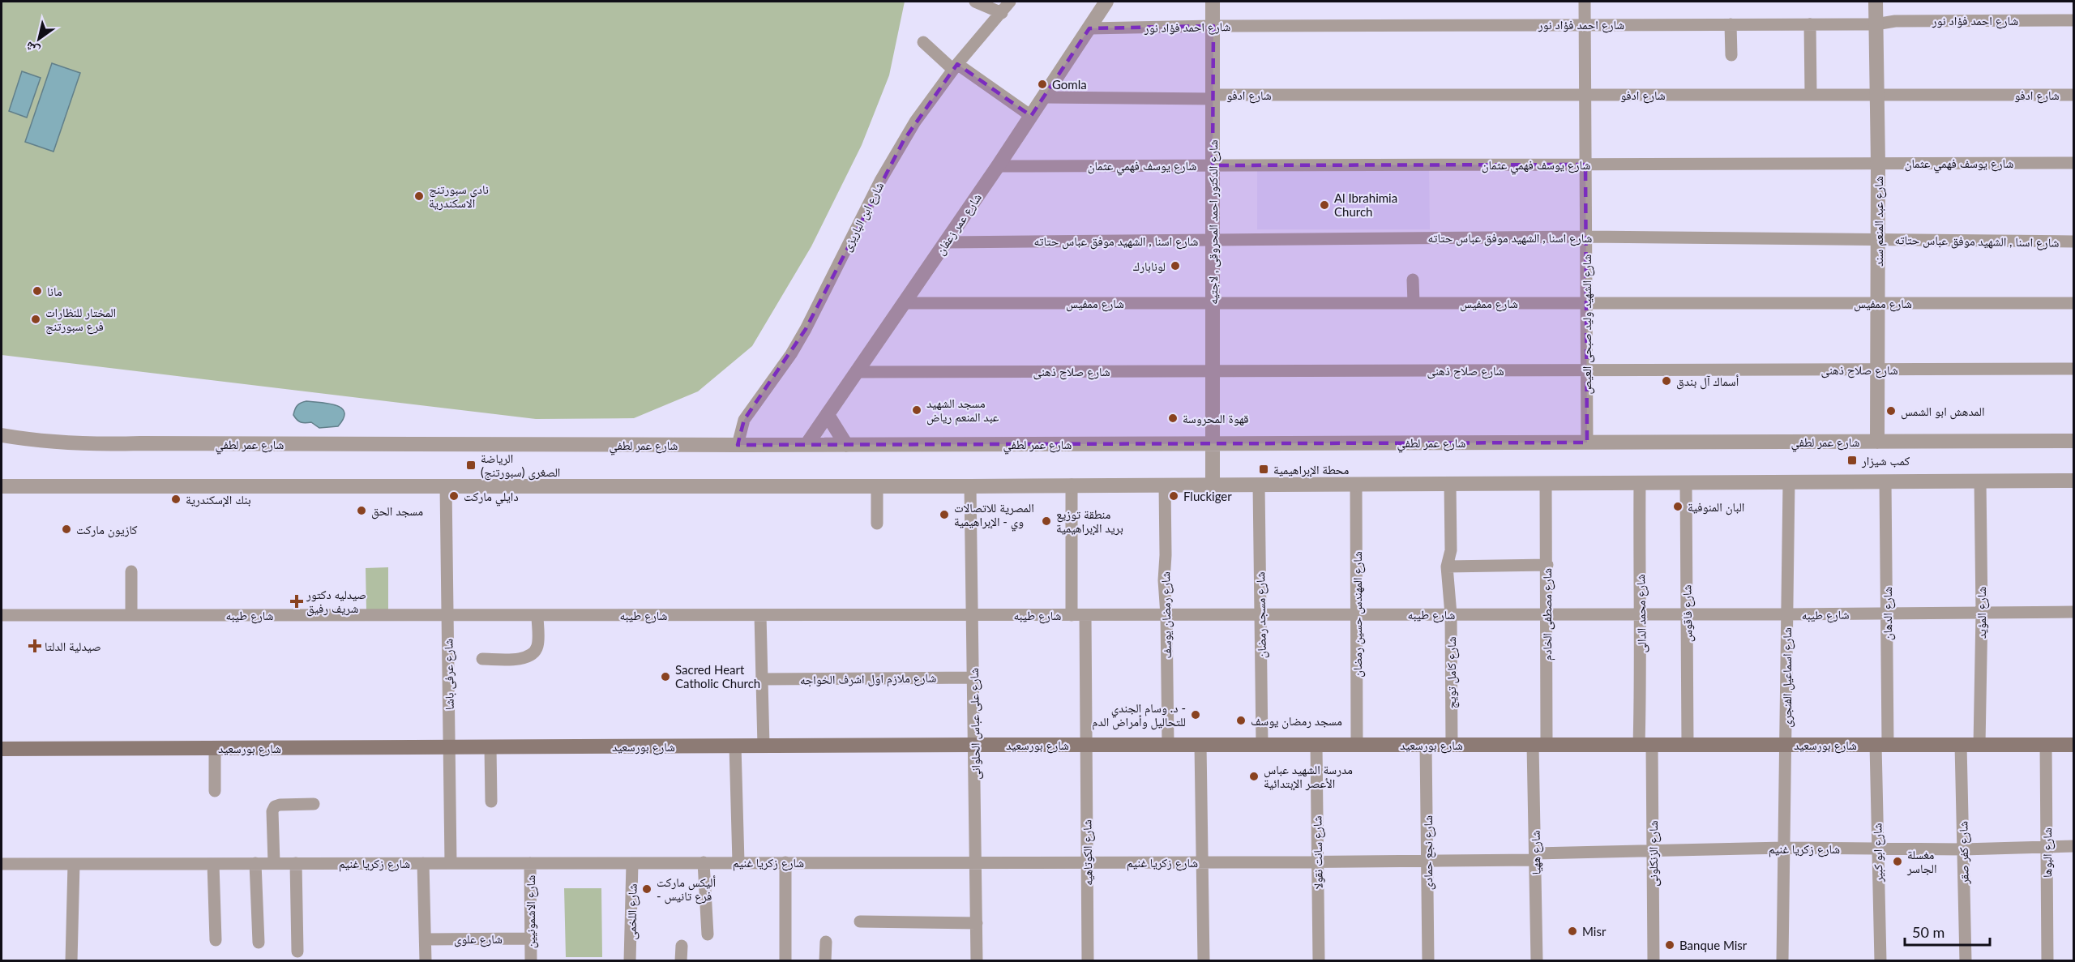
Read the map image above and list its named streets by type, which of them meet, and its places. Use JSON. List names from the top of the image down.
{
  "streets": {
    "main road": ["شارع بورسعيد"],
    "street": [
      "شارع احمد فؤاد نور",
      "شارع ادفو",
      "شارع يوسف فهمي عثمان",
      "شارع ابن الباريزى",
      "شارع عبد المنعم سند",
      "شارع الدكتور احمد المحروقى , لاجتيه",
      "شارع عمر زعفان",
      "شارع اسنا , الشهيد موفق عباس حتاته",
      "شارع ممفيس",
      "شارع الشهيد وليد صبحى العيص",
      "شارع صلاح ذهنى",
      "شارع عمر لطفي",
      "شارع المؤيد",
      "شارع محمد الدالى",
      "شارع فاقوس",
      "شارع الدهان",
      "شارع المهندس حسين رمضان",
      "شارع طيبه",
      "شارع مصطفى الخادم",
      "شارع رمضان يوسف",
      "شارع مسجد رمضان",
      "شارع كامل تويج",
      "شارع عرفى باشا",
      "شارع اسماعيل الفنجرى",
      "شارع ملازم اول اشرف الخواجه",
      "شارع على عباس الحلوانى",
      "شارع زكريا غنيم",
      "شارع الكوتاهيه",
      "شارع سانت نقولا",
      "شارع نجع حمادى",
      "شارع ههيا",
      "شارع ابو كبير",
      "شارع كفر صقر",
      "شارع البوها",
      "شارع الزنكلونى",
      "شارع الاشمونيين",
      "شارع اللخمى",
      "شارع علوى"
    ]
  },
  "crossings": [
    ["شارع احمد فؤاد نور", "شارع عبد المنعم سند"],
    ["شارع احمد فؤاد نور", "شارع الدكتور احمد المحروقى , لاجتيه"],
    ["شارع احمد فؤاد نور", "شارع عمر زعفان"],
    ["شارع احمد فؤاد نور", "شارع الشهيد وليد صبحى العيص"],
    ["شارع ادفو", "شارع عبد المنعم سند"],
    ["شارع ادفو", "شارع الدكتور احمد المحروقى , لاجتيه"],
    ["شارع ادفو", "شارع عمر زعفان"],
    ["شارع ادفو", "شارع الشهيد وليد صبحى العيص"],
    ["شارع يوسف فهمي عثمان", "شارع عبد المنعم سند"],
    ["شارع يوسف فهمي عثمان", "شارع الدكتور احمد المحروقى , لاجتيه"],
    ["شارع يوسف فهمي عثمان", "شارع عمر زعفان"],
    ["شارع يوسف فهمي عثمان", "شارع الشهيد وليد صبحى العيص"],
    ["شارع ابن الباريزى", "شارع عمر لطفي"],
    ["شارع عبد المنعم سند", "شارع اسنا , الشهيد موفق عباس حتاته"],
    ["شارع عبد المنعم سند", "شارع ممفيس"],
    ["شارع عبد المنعم سند", "شارع صلاح ذهنى"],
    ["شارع عبد المنعم سند", "شارع عمر لطفي"],
    ["شارع الدكتور احمد المحروقى , لاجتيه", "شارع اسنا , الشهيد موفق عباس حتاته"],
    ["شارع الدكتور احمد المحروقى , لاجتيه", "شارع ممفيس"],
    ["شارع الدكتور احمد المحروقى , لاجتيه", "شارع صلاح ذهنى"],
    ["شارع الدكتور احمد المحروقى , لاجتيه", "شارع عمر لطفي"],
    ["شارع عمر زعفان", "شارع اسنا , الشهيد موفق عباس حتاته"],
    ["شارع عمر زعفان", "شارع ممفيس"],
    ["شارع عمر زعفان", "شارع صلاح ذهنى"],
    ["شارع عمر زعفان", "شارع عمر لطفي"],
    ["شارع اسنا , الشهيد موفق عباس حتاته", "شارع الشهيد وليد صبحى العيص"],
    ["شارع ممفيس", "شارع الشهيد وليد صبحى العيص"],
    ["شارع الشهيد وليد صبحى العيص", "شارع صلاح ذهنى"],
    ["شارع الشهيد وليد صبحى العيص", "شارع عمر لطفي"],
    ["شارع المؤيد", "شارع طيبه"],
    ["شارع المؤيد", "شارع بورسعيد"],
    ["شارع محمد الدالى", "شارع طيبه"],
    ["شارع محمد الدالى", "شارع بورسعيد"],
    ["شارع محمد الدالى", "شارع الزنكلونى"],
    ["شارع فاقوس", "شارع طيبه"],
    ["شارع فاقوس", "شارع بورسعيد"],
    ["شارع الدهان", "شارع طيبه"],
    ["شارع الدهان", "شارع بورسعيد"],
    ["شارع الدهان", "شارع ابو كبير"],
    ["شارع المهندس حسين رمضان", "شارع طيبه"],
    ["شارع المهندس حسين رمضان", "شارع بورسعيد"],
    ["شارع طيبه", "شارع مصطفى الخادم"],
    ["شارع طيبه", "شارع رمضان يوسف"],
    ["شارع طيبه", "شارع مسجد رمضان"],
    ["شارع طيبه", "شارع كامل تويج"],
    ["شارع طيبه", "شارع عرفى باشا"],
    ["شارع طيبه", "شارع اسماعيل الفنجرى"],
    ["شارع طيبه", "شارع على عباس الحلوانى"],
    ["شارع طيبه", "شارع الكوتاهيه"],
    ["شارع مصطفى الخادم", "شارع بورسعيد"],
    ["شارع مصطفى الخادم", "شارع ههيا"],
    ["شارع رمضان يوسف", "شارع بورسعيد"],
    ["شارع مسجد رمضان", "شارع بورسعيد"],
    ["شارع كامل تويج", "شارع بورسعيد"],
    ["شارع عرفى باشا", "شارع بورسعيد"],
    ["شارع عرفى باشا", "شارع زكريا غنيم"],
    ["شارع اسماعيل الفنجرى", "شارع بورسعيد"],
    ["شارع اسماعيل الفنجرى", "شارع زكريا غنيم"],
    ["شارع ملازم اول اشرف الخواجه", "شارع على عباس الحلوانى"],
    ["شارع على عباس الحلوانى", "شارع بورسعيد"],
    ["شارع على عباس الحلوانى", "شارع زكريا غنيم"],
    ["شارع بورسعيد", "شارع الكوتاهيه"],
    ["شارع بورسعيد", "شارع سانت نقولا"],
    ["شارع بورسعيد", "شارع نجع حمادى"],
    ["شارع بورسعيد", "شارع ههيا"],
    ["شارع بورسعيد", "شارع ابو كبير"],
    ["شارع بورسعيد", "شارع كفر صقر"],
    ["شارع بورسعيد", "شارع البوها"],
    ["شارع بورسعيد", "شارع الزنكلونى"],
    ["شارع زكريا غنيم", "شارع الكوتاهيه"],
    ["شارع زكريا غنيم", "شارع سانت نقولا"],
    ["شارع زكريا غنيم", "شارع نجع حمادى"],
    ["شارع زكريا غنيم", "شارع ههيا"],
    ["شارع زكريا غنيم", "شارع ابو كبير"],
    ["شارع زكريا غنيم", "شارع كفر صقر"],
    ["شارع زكريا غنيم", "شارع البوها"],
    ["شارع زكريا غنيم", "شارع الزنكلونى"],
    ["شارع زكريا غنيم", "شارع الاشمونيين"],
    ["شارع زكريا غنيم", "شارع اللخمى"],
    ["شارع الاشمونيين", "شارع علوى"]
  ],
  "places": {
    "other": [
      "Gomla",
      "نادي سبورتنج الاسكندرية",
      "Al Ibrahimia Church",
      "لونابارك",
      "مانا",
      "المختار للنظارات فرع سبورتنج",
      "أسماك آل بندق",
      "مسجد الشهيد عبد المنعم رياض",
      "المدهش ابو الشمس",
      "قهوة المحروسة",
      "دايلي ماركت",
      "Fluckiger",
      "بنك الإسكندرية",
      "البان المنوفية",
      "مسجد الحق",
      "المصرية للاتصالات وي - الإبراهيمية",
      "منطقة توزيع بريد الإبراهيمية",
      "كازيون ماركت",
      "Sacred Heart Catholic Church",
      "د. وسام الجندي - للتحاليل وأمراض الدم",
      "مسجد رمضان يوسف",
      "مدرسة الشهيد عباس الأعصر الإبتدائية",
      "مغسلة الجاسر",
      "أليكس ماركت - فرع تانيس",
      "Misr",
      "Banque Misr"
    ],
    "transit": ["كمب شيزار", "الرياضة (سبورتنج) الصغرى", "محطة الإبراهيمية"],
    "health": ["صيدليه دكتور شريف رفيق", "صيدلية الدلتا"]
  },
  "scale_bar": "50 m",
  "north": "bottom left"
}
